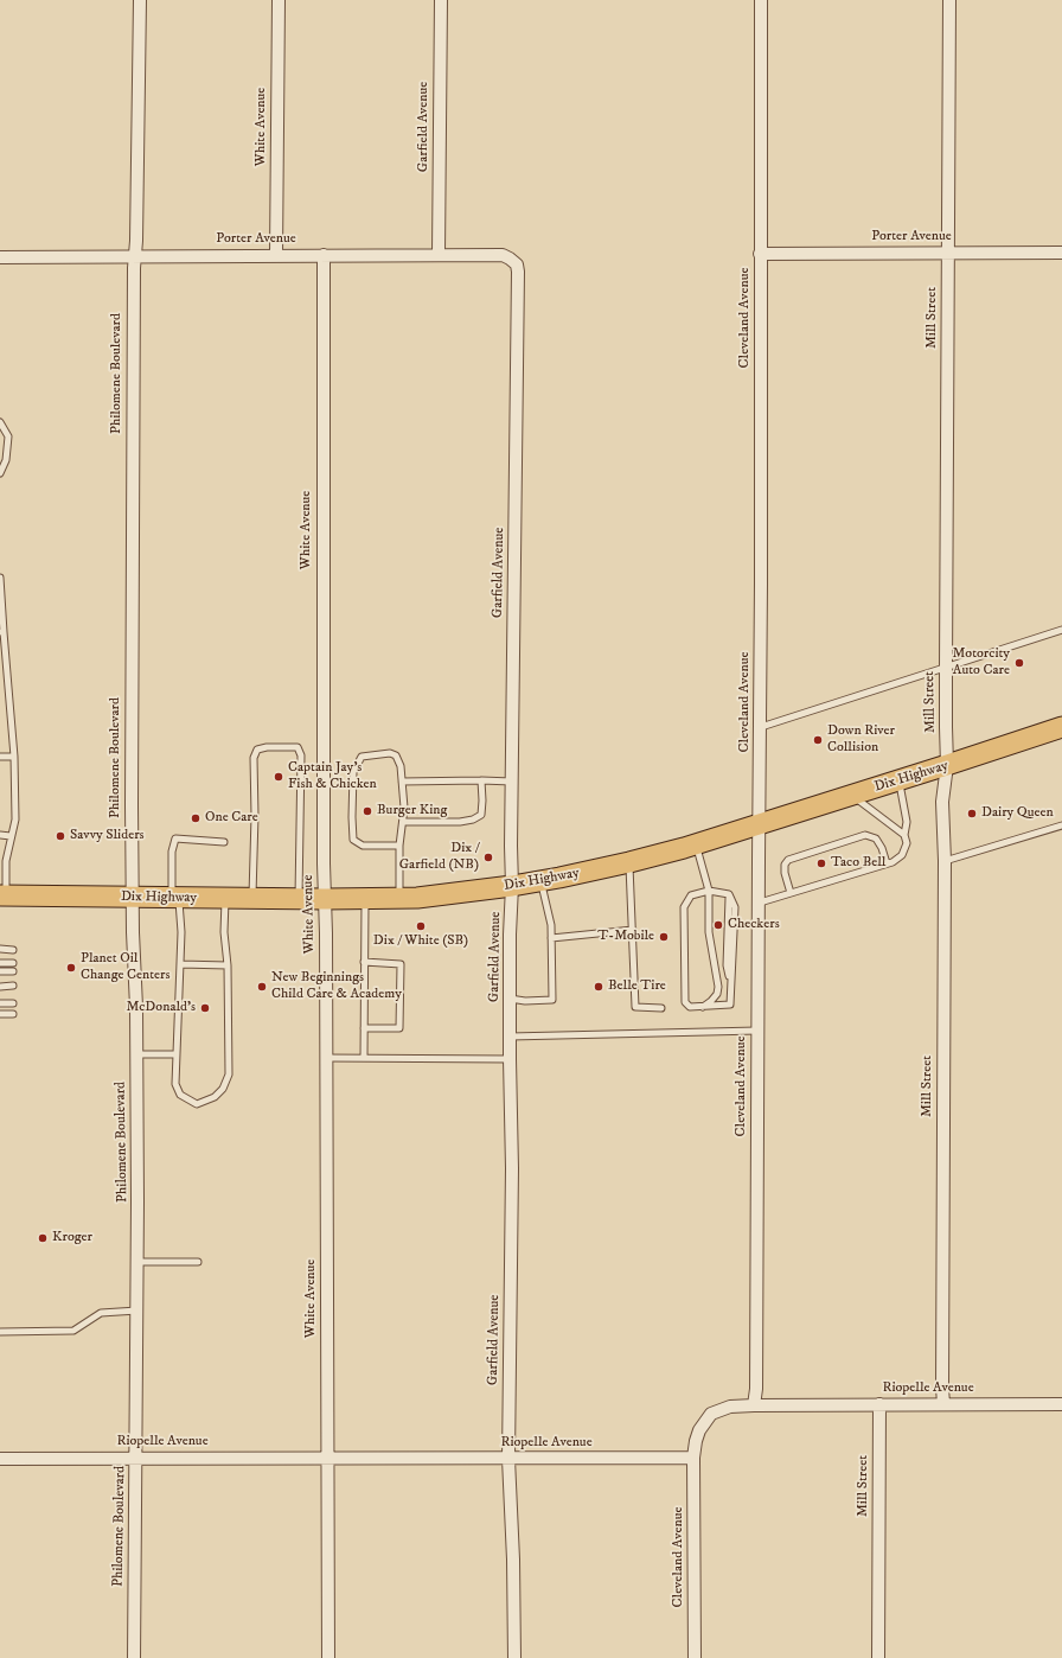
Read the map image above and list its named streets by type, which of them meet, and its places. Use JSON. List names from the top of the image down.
{
  "streets": {
    "main road": ["Dix Highway"],
    "street": [
      "White Avenue",
      "Garfield Avenue",
      "Porter Avenue",
      "Cleveland Avenue",
      "Mill Street",
      "Philomene Boulevard",
      "Riopelle Avenue"
    ]
  },
  "crossings": [
    ["White Avenue", "Porter Avenue"],
    ["White Avenue", "Dix Highway"],
    ["White Avenue", "Riopelle Avenue"],
    ["Garfield Avenue", "Porter Avenue"],
    ["Garfield Avenue", "Dix Highway"],
    ["Garfield Avenue", "Riopelle Avenue"],
    ["Porter Avenue", "Cleveland Avenue"],
    ["Porter Avenue", "Mill Street"],
    ["Porter Avenue", "Philomene Boulevard"],
    ["Cleveland Avenue", "Dix Highway"],
    ["Cleveland Avenue", "Riopelle Avenue"],
    ["Mill Street", "Dix Highway"],
    ["Mill Street", "Riopelle Avenue"],
    ["Philomene Boulevard", "Dix Highway"],
    ["Philomene Boulevard", "Riopelle Avenue"]
  ],
  "places": [
    "Motorcity Auto Care",
    "Down River Collision",
    "Captain Jay's Fish & Chicken",
    "Burger King",
    "Dairy Queen",
    "One Care",
    "Savvy Sliders",
    "Dix / Garfield (NB)",
    "Taco Bell",
    "Checkers",
    "Dix / White (SB)",
    "T-Mobile",
    "Planet Oil Change Centers",
    "New Beginnings Child Care & Academy",
    "Belle Tire",
    "McDonald's",
    "Kroger"
  ]
}
